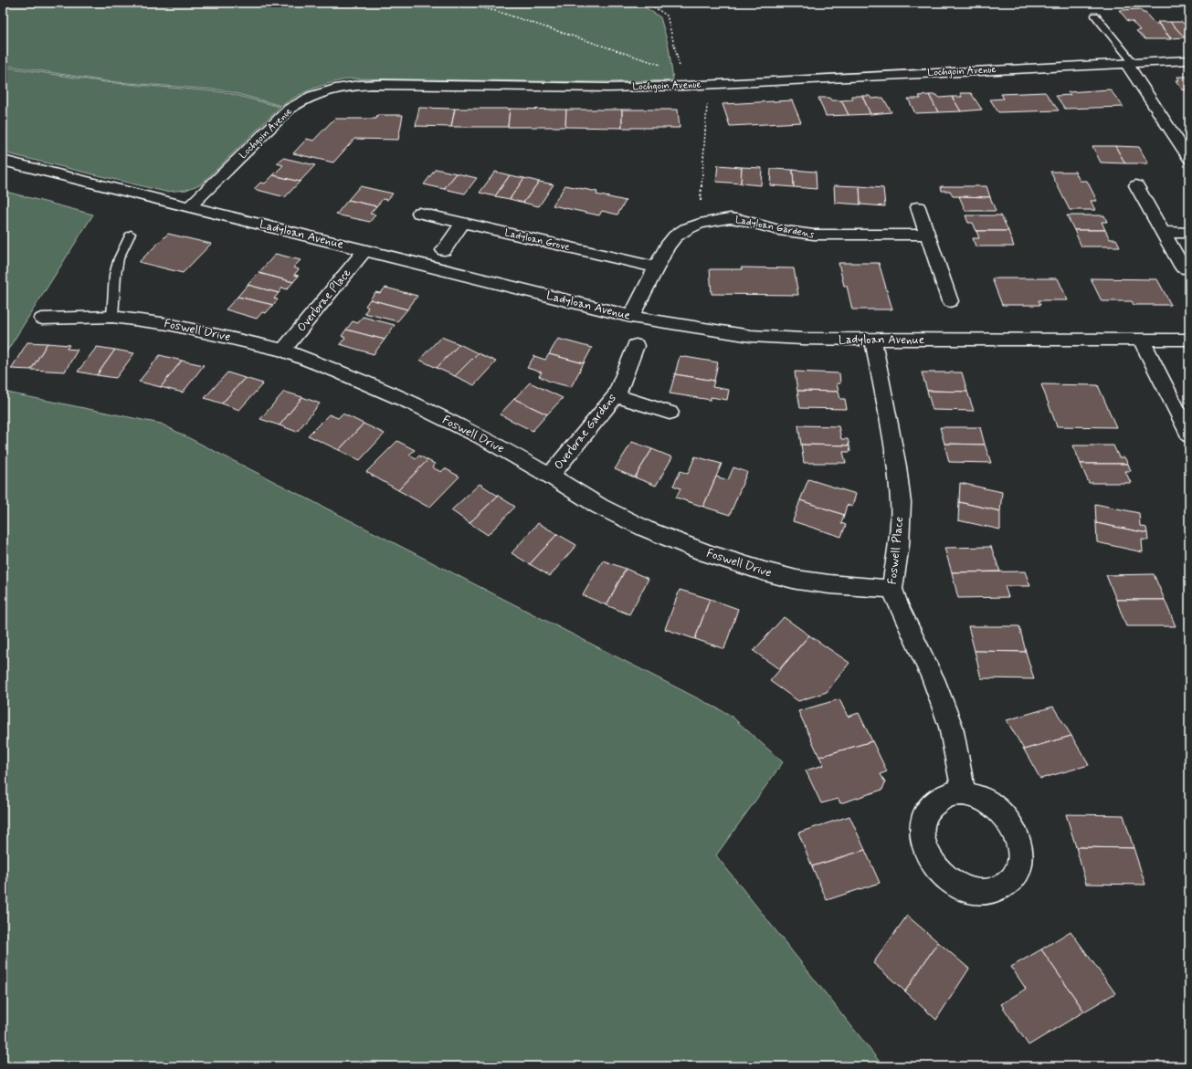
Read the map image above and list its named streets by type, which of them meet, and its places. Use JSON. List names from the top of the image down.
{
  "streets": {
    "street": [
      "Lochgoin Avenue",
      "Ladyloan Gardens",
      "Ladyloan Avenue",
      "Ladyloan Grove",
      "Overbrae Place",
      "Foswell Drive",
      "Overbrae Gardens",
      "Foswell Place"
    ]
  },
  "crossings": [
    ["Lochgoin Avenue", "Ladyloan Avenue"],
    ["Ladyloan Gardens", "Ladyloan Avenue"],
    ["Ladyloan Gardens", "Ladyloan Grove"],
    ["Ladyloan Avenue", "Overbrae Place"],
    ["Ladyloan Avenue", "Foswell Place"],
    ["Overbrae Place", "Foswell Drive"],
    ["Foswell Drive", "Overbrae Gardens"],
    ["Foswell Drive", "Foswell Place"]
  ]
}
